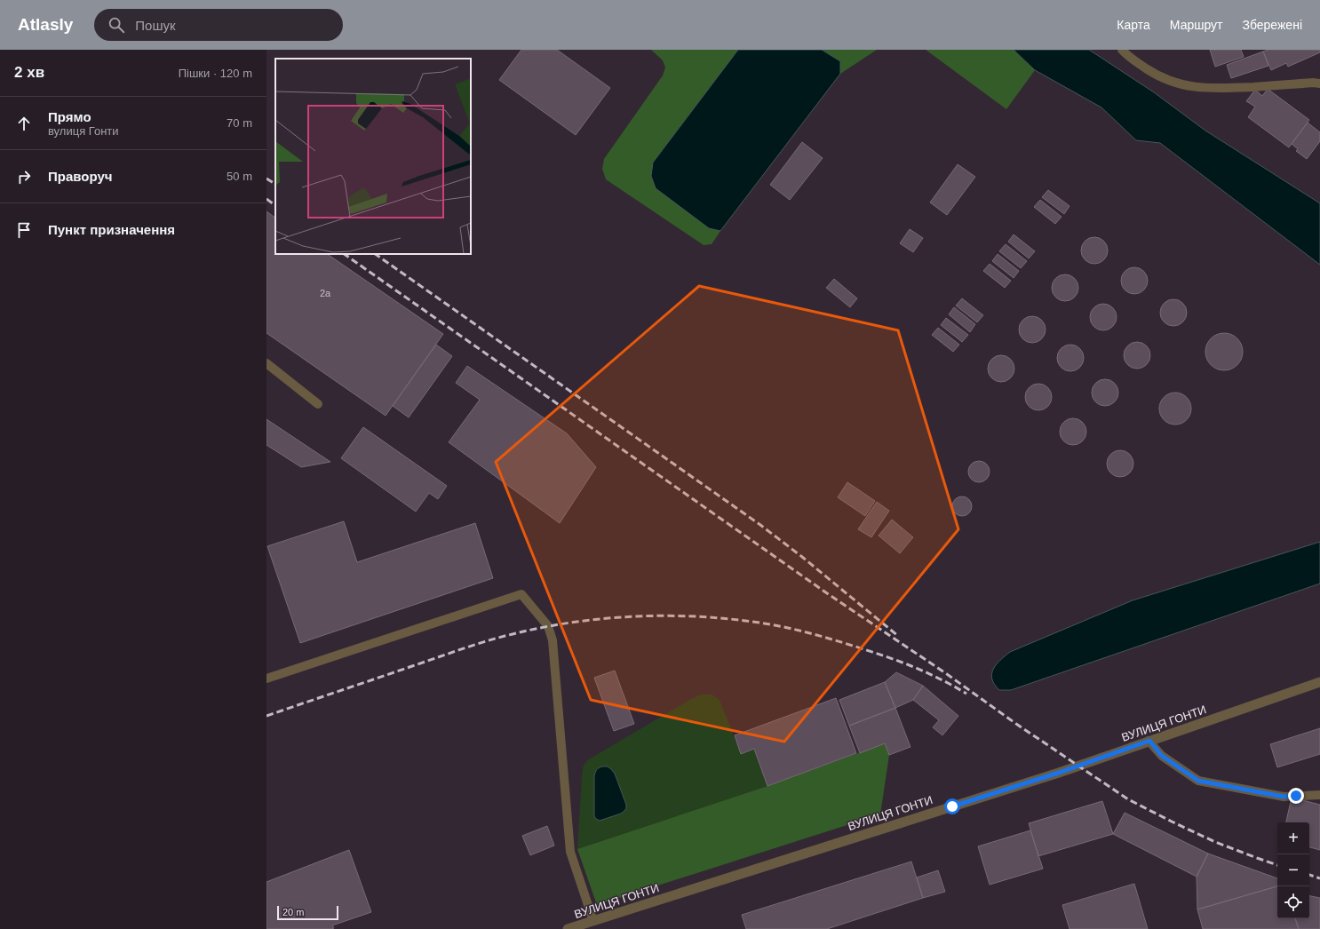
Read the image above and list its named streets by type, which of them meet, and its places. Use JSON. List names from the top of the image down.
{
  "streets": {
    "street": ["ВУЛИЦЯ ГОНТИ"]
  },
  "house_numbers": ["2а"],
  "scale_bar": "20 m",
  "page": {
    "header": "Atlasly",
    "search": "Пошук",
    "nav": ["Карта", "Маршрут", "Збережені"],
    "heading": ["2 хв", "Пішки · 120 m"],
    "list": [
      ["Прямо", "вулиця Гонти", "70 m"],
      ["Праворуч", "50 m"],
      "Пункт призначення"
    ],
    "map_buttons": ["+", "−"],
    "scale": "20 m"
  }
}
